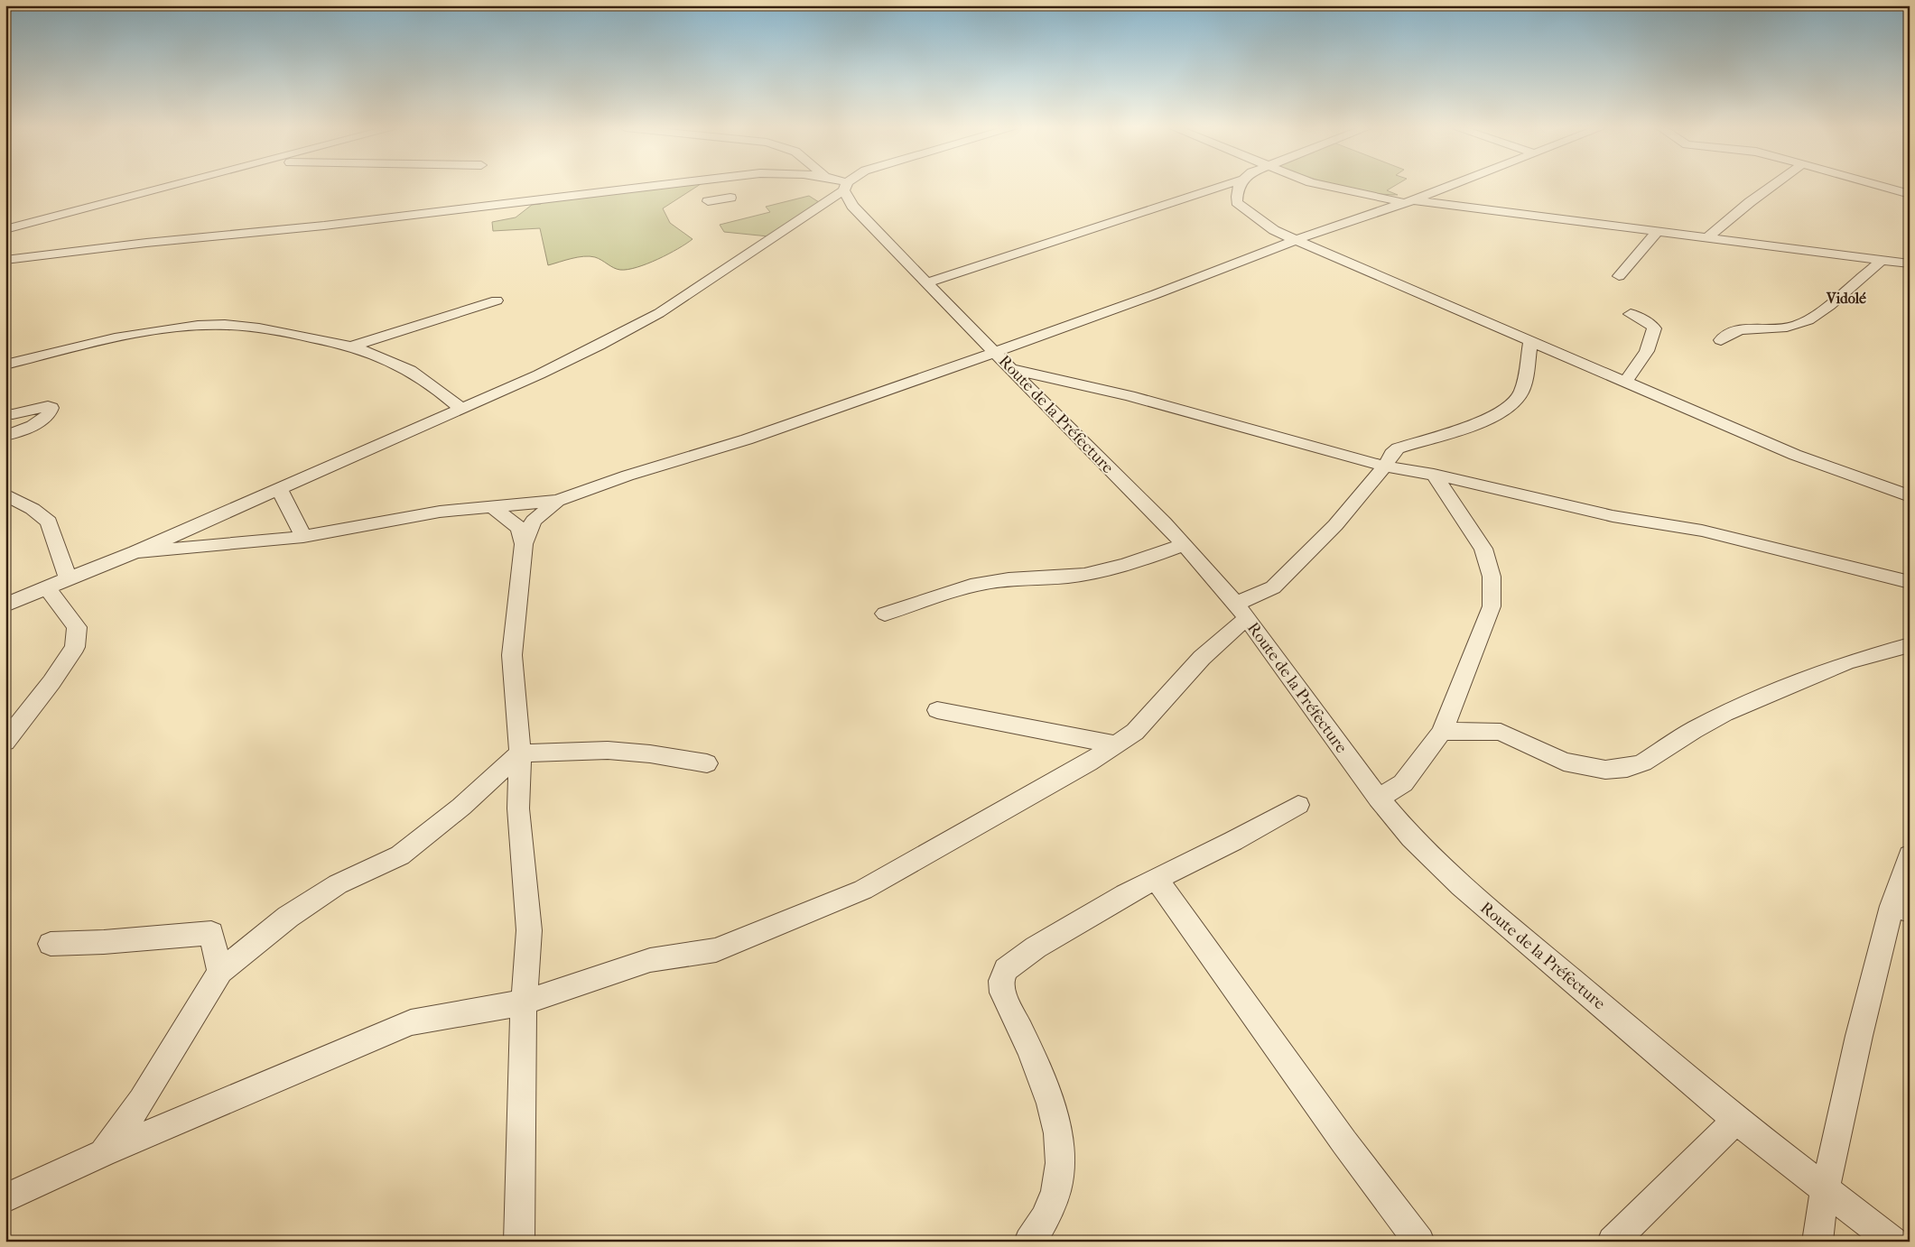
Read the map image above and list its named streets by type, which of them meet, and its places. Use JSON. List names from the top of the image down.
{
  "streets": {
    "street": ["Route de la Préfecture"]
  },
  "districts": ["Vidolé"]
}
